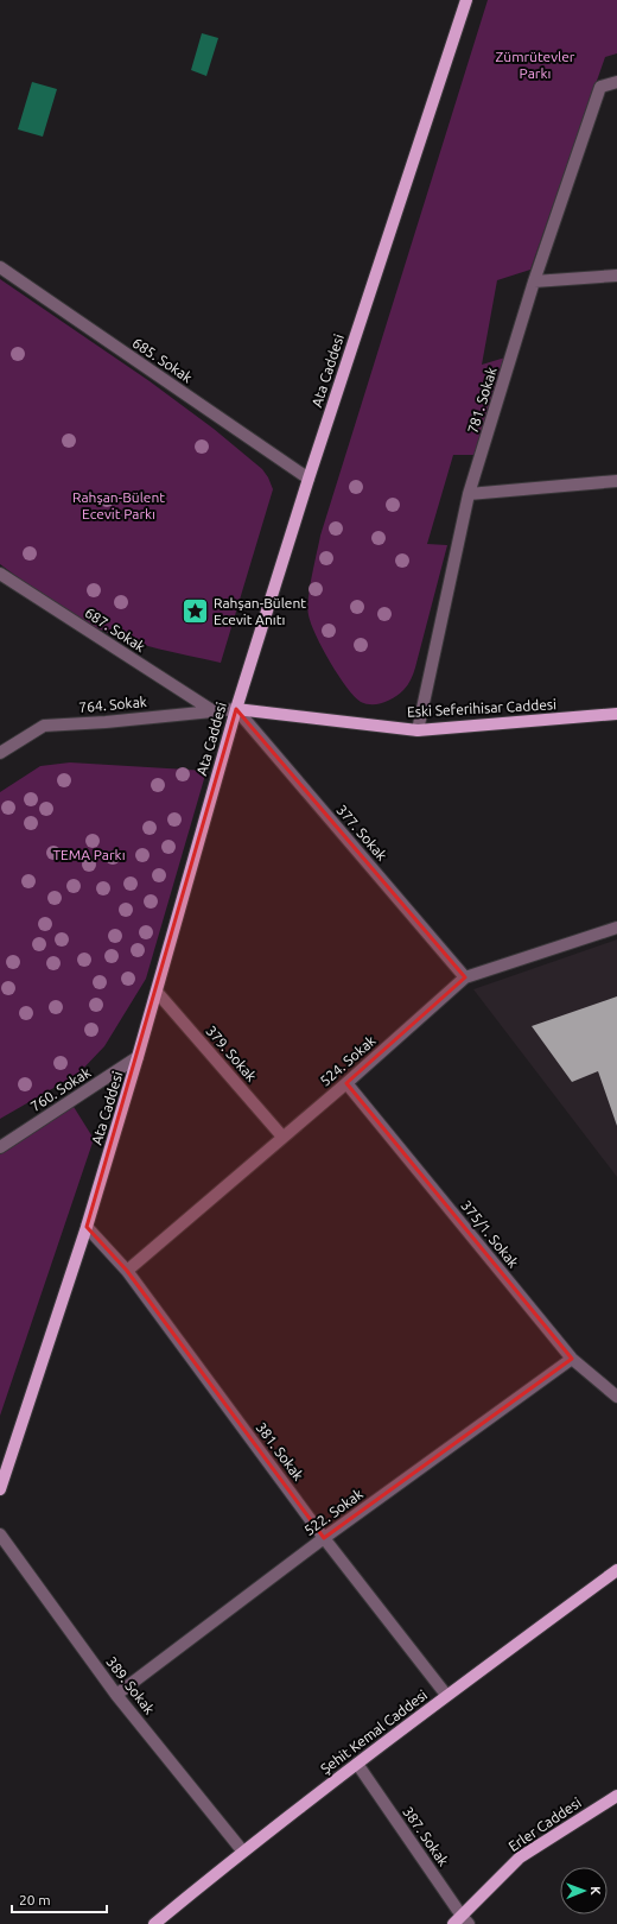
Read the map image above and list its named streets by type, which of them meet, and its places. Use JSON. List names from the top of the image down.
{
  "streets": {
    "main road": [
      "Ata Caddesi",
      "Eski Seferihisar Caddesi",
      "Şehit Kemal Caddesi",
      "Erler Caddesi"
    ],
    "street": [
      "685. Sokak",
      "781. Sokak",
      "687. Sokak",
      "764. Sokak",
      "377. Sokak",
      "379. Sokak",
      "524. Sokak",
      "760. Sokak",
      "375/1. Sokak",
      "381. Sokak",
      "522. Sokak",
      "389. Sokak",
      "387. Sokak"
    ]
  },
  "crossings": [
    ["685. Sokak", "Ata Caddesi"],
    ["Ata Caddesi", "764. Sokak"],
    ["Ata Caddesi", "Eski Seferihisar Caddesi"],
    ["Ata Caddesi", "377. Sokak"],
    ["Ata Caddesi", "379. Sokak"],
    ["Ata Caddesi", "760. Sokak"],
    ["Ata Caddesi", "381. Sokak"],
    ["781. Sokak", "Eski Seferihisar Caddesi"],
    ["687. Sokak", "764. Sokak"],
    ["764. Sokak", "Eski Seferihisar Caddesi"],
    ["764. Sokak", "377. Sokak"],
    ["Eski Seferihisar Caddesi", "377. Sokak"],
    ["377. Sokak", "524. Sokak"],
    ["379. Sokak", "524. Sokak"],
    ["524. Sokak", "375/1. Sokak"],
    ["524. Sokak", "381. Sokak"],
    ["375/1. Sokak", "522. Sokak"],
    ["381. Sokak", "522. Sokak"],
    ["381. Sokak", "Şehit Kemal Caddesi"],
    ["522. Sokak", "389. Sokak"],
    ["389. Sokak", "Şehit Kemal Caddesi"],
    ["Şehit Kemal Caddesi", "387. Sokak"],
    ["Erler Caddesi", "387. Sokak"]
  ],
  "parks": ["Zümrütevler Parkı", "Rahşan-Bülent Ecevit Parkı", "TEMA Parkı"],
  "places": {
    "place": ["Rahşan-Bülent Ecevit Anıtı"]
  },
  "scale_bar": "20 m",
  "north": "right"
}
